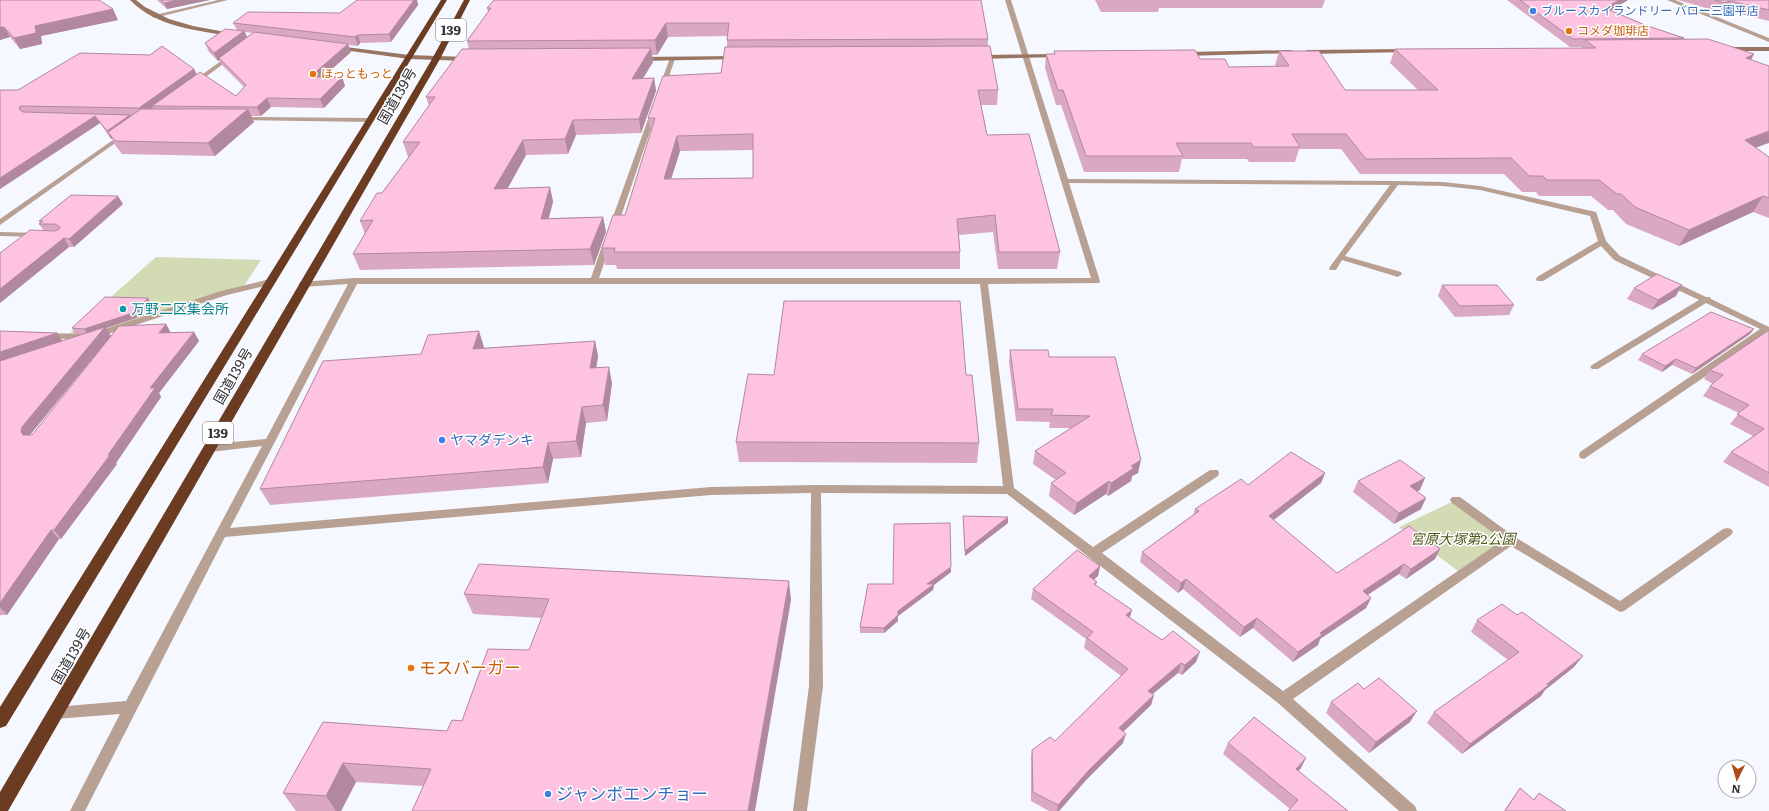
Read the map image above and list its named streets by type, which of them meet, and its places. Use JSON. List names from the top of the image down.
{
  "streets": {
    "highway": ["139", "国道139号"]
  },
  "parks": ["宮原大塚第2公園"],
  "places": [
    "ブルースカイランドリー バロー三園平店",
    "コメダ珈琲店",
    "ほっともっと",
    "万野二区集会所",
    "ヤマダデンキ",
    "モスバーガー",
    "ジャンボエンチョー"
  ],
  "north": "bottom"
}
